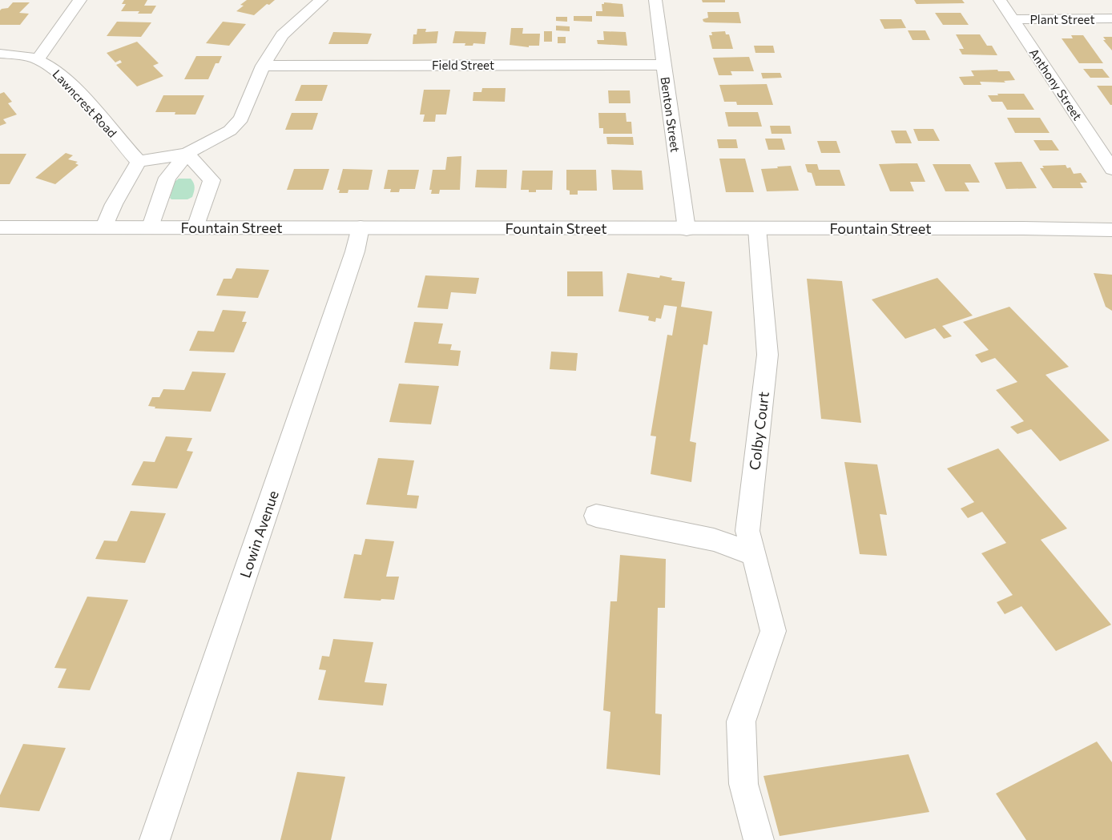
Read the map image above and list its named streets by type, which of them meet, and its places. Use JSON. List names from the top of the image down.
{
  "streets": {
    "street": [
      "Plant Street",
      "Field Street",
      "Anthony Street",
      "Lawncrest Road",
      "Benton Street",
      "Fountain Street",
      "Colby Court",
      "Lowin Avenue"
    ]
  },
  "crossings": [
    ["Plant Street", "Anthony Street"],
    ["Field Street", "Benton Street"],
    ["Benton Street", "Fountain Street"],
    ["Fountain Street", "Colby Court"],
    ["Fountain Street", "Lowin Avenue"]
  ]
}
